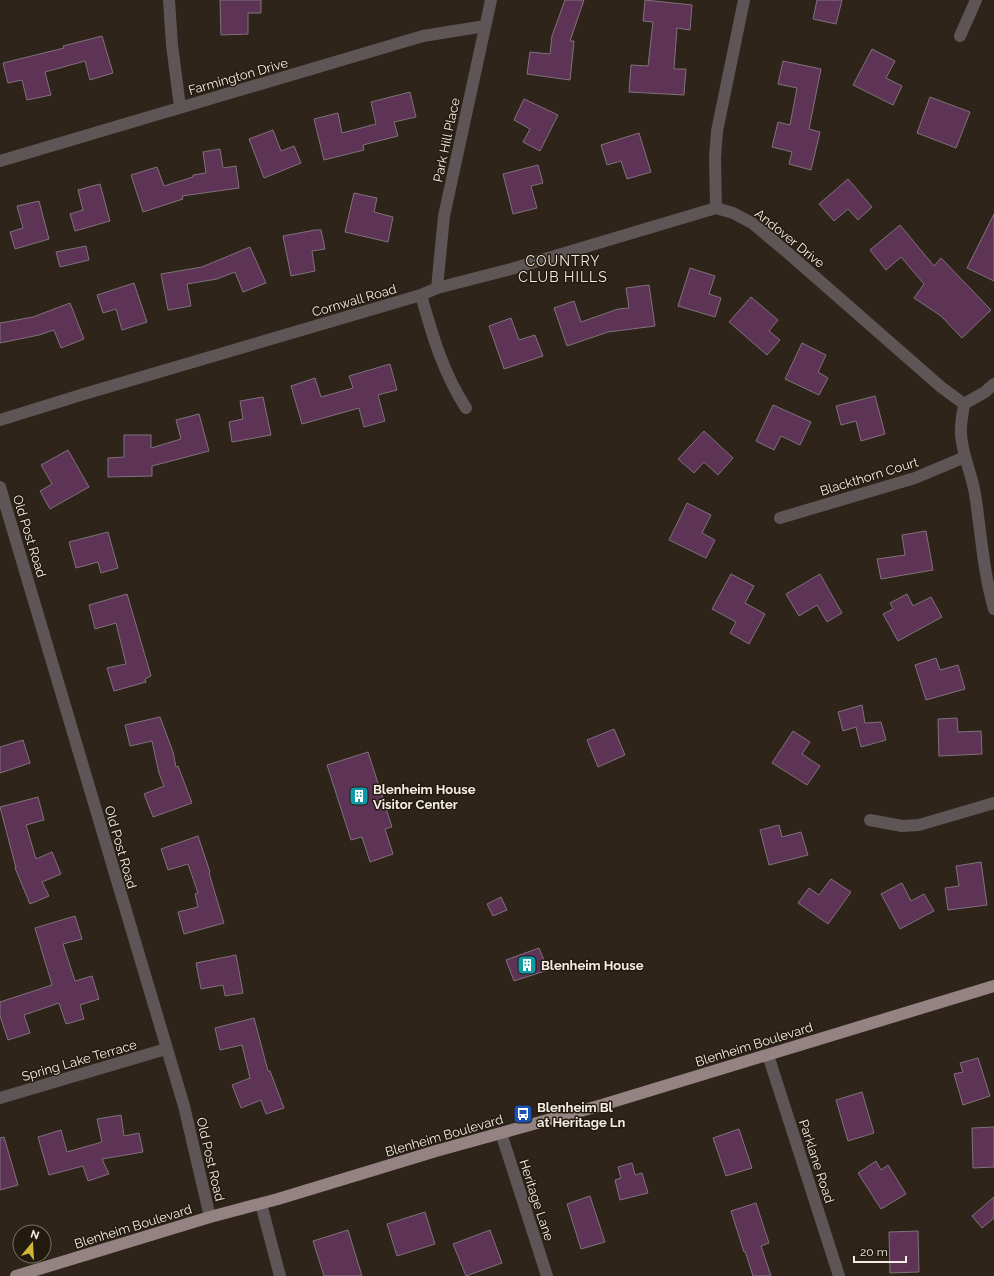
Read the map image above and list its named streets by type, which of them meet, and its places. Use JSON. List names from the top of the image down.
{
  "streets": {
    "main road": ["Blenheim Boulevard"],
    "street": [
      "Farmington Drive",
      "Park Hill Place",
      "Andover Drive",
      "Cornwall Road",
      "Blackthorn Court",
      "Old Post Road",
      "Spring Lake Terrace",
      "Parklane Road",
      "Heritage Lane"
    ]
  },
  "crossings": [
    ["Farmington Drive", "Park Hill Place"],
    ["Park Hill Place", "Cornwall Road"],
    ["Andover Drive", "Cornwall Road"],
    ["Old Post Road", "Blenheim Boulevard"],
    ["Old Post Road", "Spring Lake Terrace"],
    ["Blenheim Boulevard", "Parklane Road"],
    ["Blenheim Boulevard", "Heritage Lane"]
  ],
  "districts": ["COUNTRY CLUB HILLS"],
  "places": {
    "building": ["Blenheim House Visitor Center", "Blenheim House"],
    "bus stop": ["Blenheim Bl at Heritage Ln"]
  },
  "scale_bar": "20 m",
  "north": "top"
}
